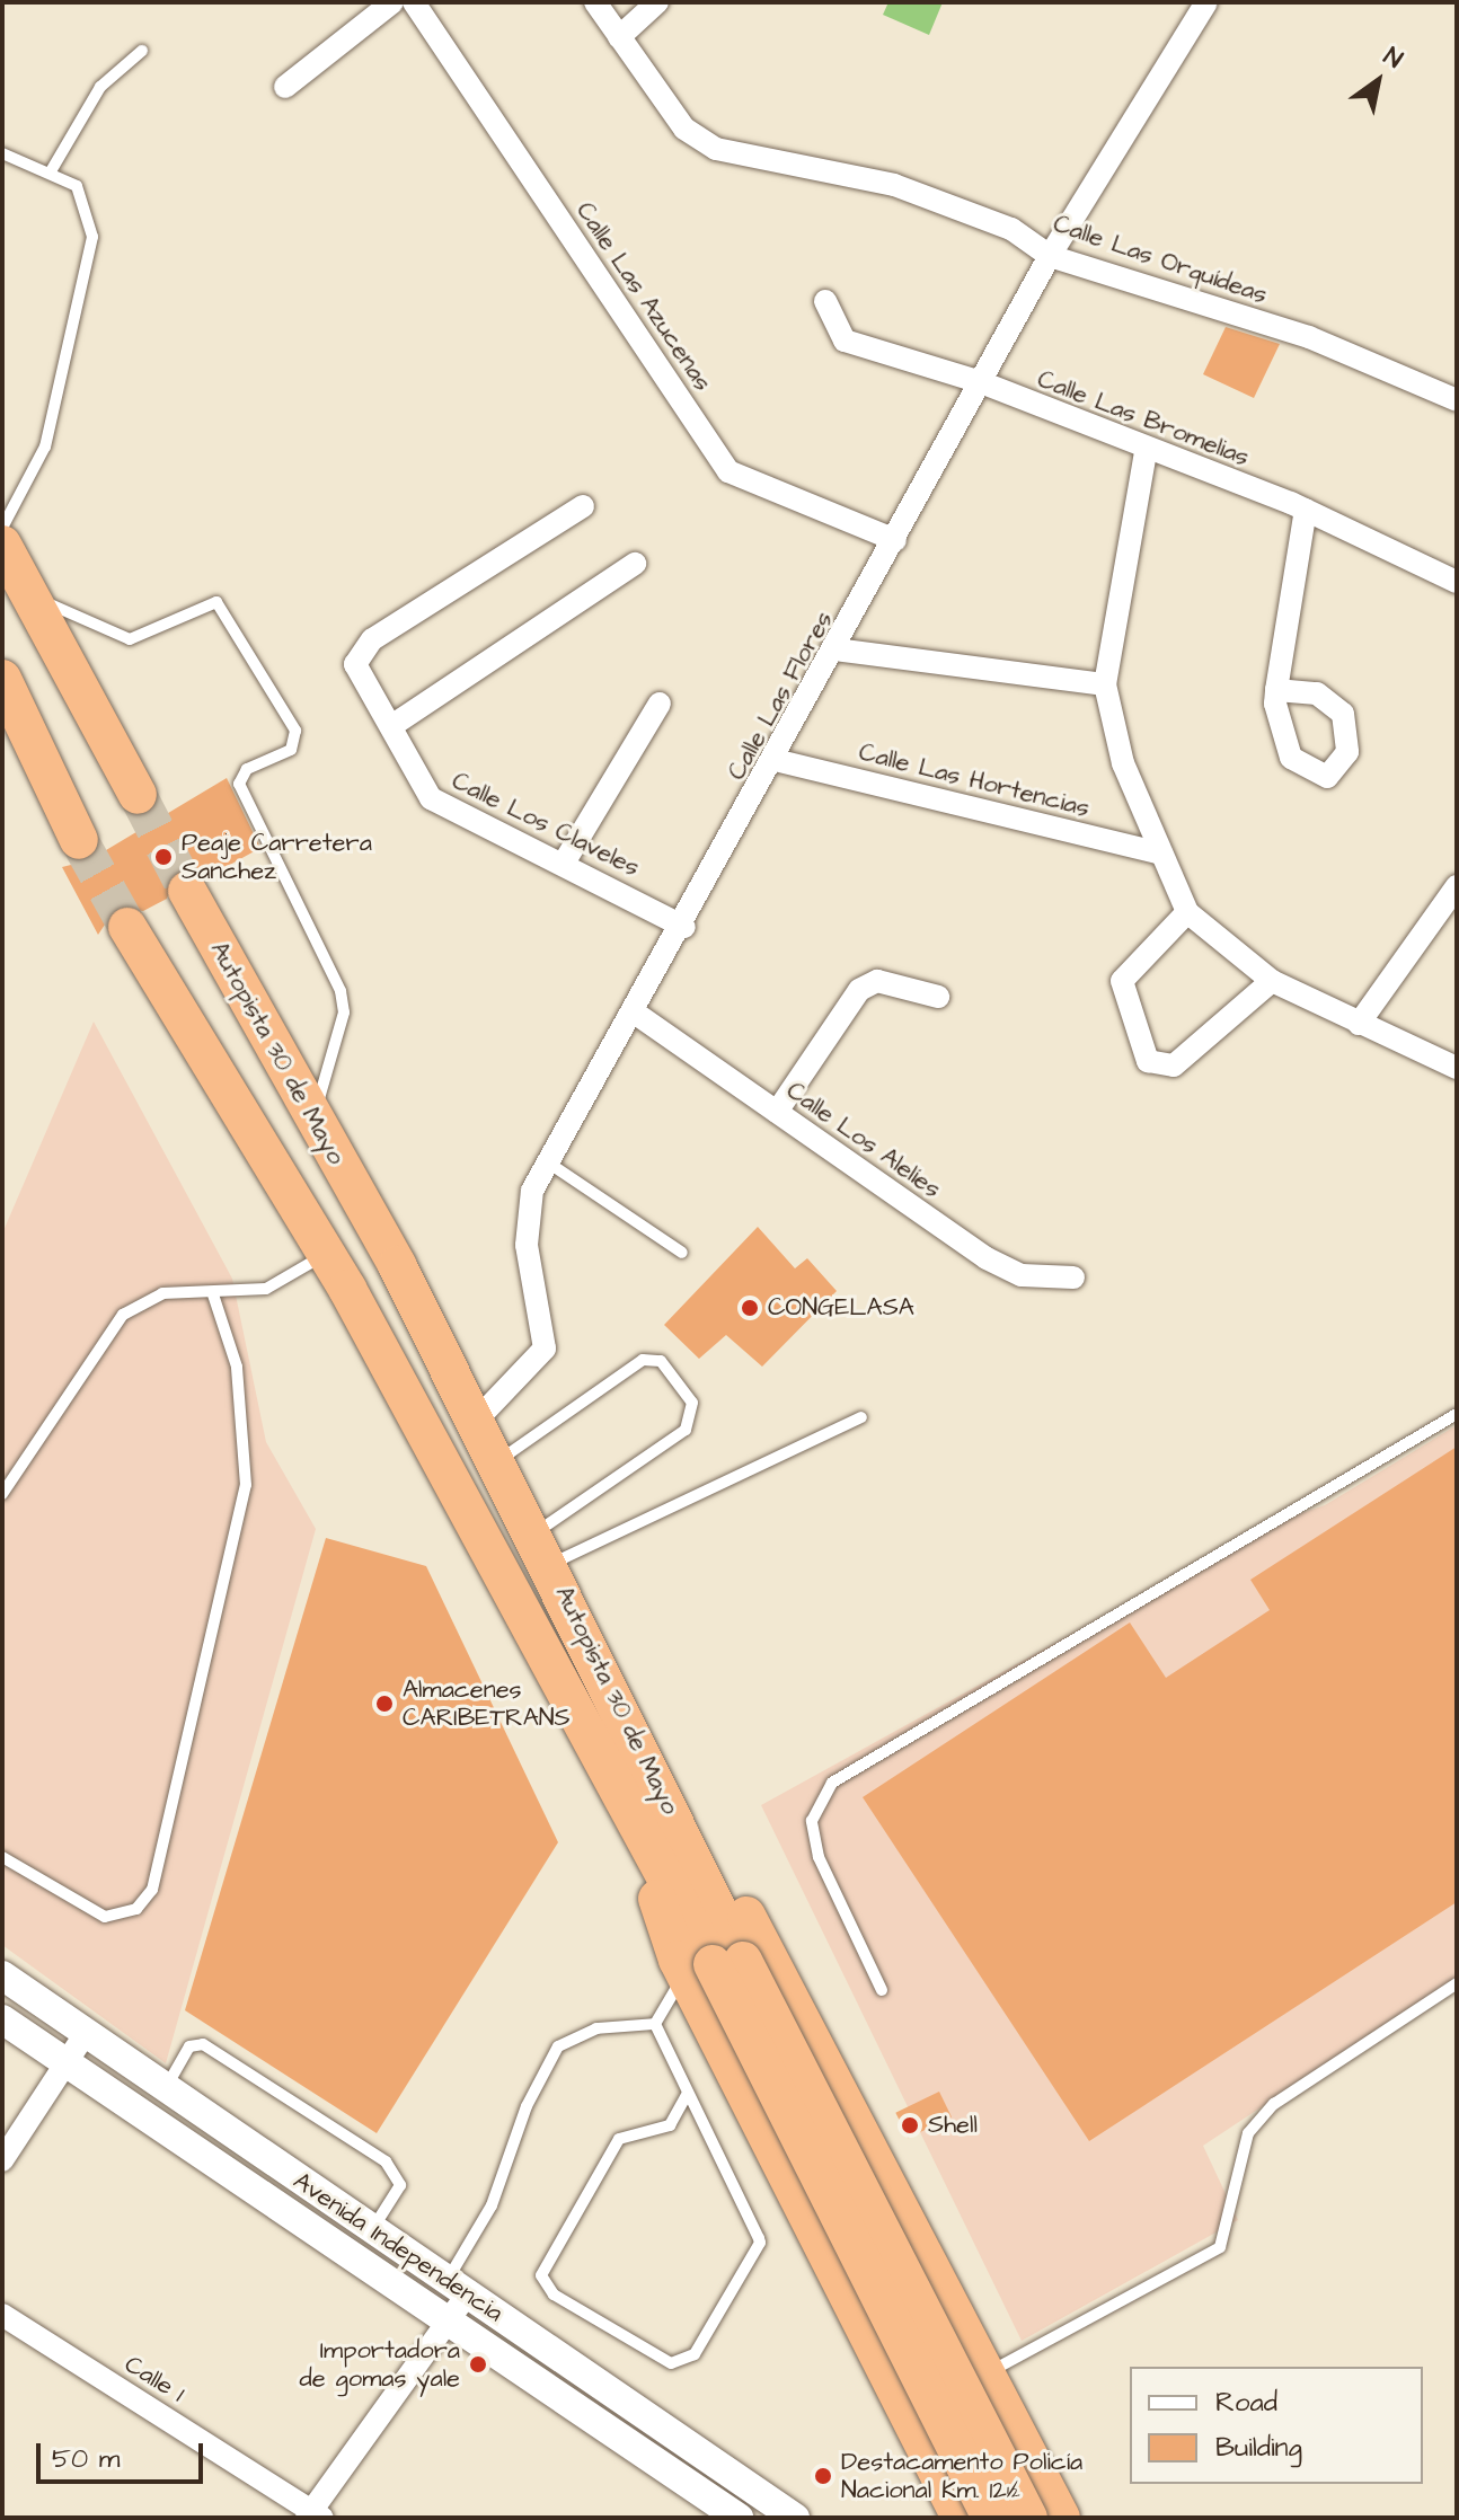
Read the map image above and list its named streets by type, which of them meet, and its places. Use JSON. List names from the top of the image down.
{
  "streets": {
    "highway": ["Autopista 30 de Mayo"],
    "street": [
      "Calle Las Orquídeas",
      "Calle Las Azucenas",
      "Calle Las Bromelias",
      "Calle Las Flores",
      "Calle Las Hortencias",
      "Calle Los Claveles",
      "Calle Los Alelíes",
      "Avenida Independencia",
      "Calle 1"
    ]
  },
  "crossings": [
    ["Calle Las Orquídeas", "Calle Las Flores"],
    ["Calle Las Azucenas", "Calle Las Flores"],
    ["Calle Las Bromelias", "Calle Las Flores"],
    ["Calle Las Flores", "Calle Las Hortencias"],
    ["Calle Las Flores", "Calle Los Claveles"],
    ["Calle Las Flores", "Autopista 30 de Mayo"],
    ["Calle Las Flores", "Calle Los Alelíes"]
  ],
  "places": [
    "Peaje Carretera Sanchez",
    "CONGELASA",
    "Almacenes CARIBETRANS",
    "Shell",
    "Importadora de gomas yale",
    "Destacamento Policía Nacional Km. 12½"
  ],
  "legend": ["Road", "Building"],
  "scale_bar": "50 m",
  "north": "top right"
}
